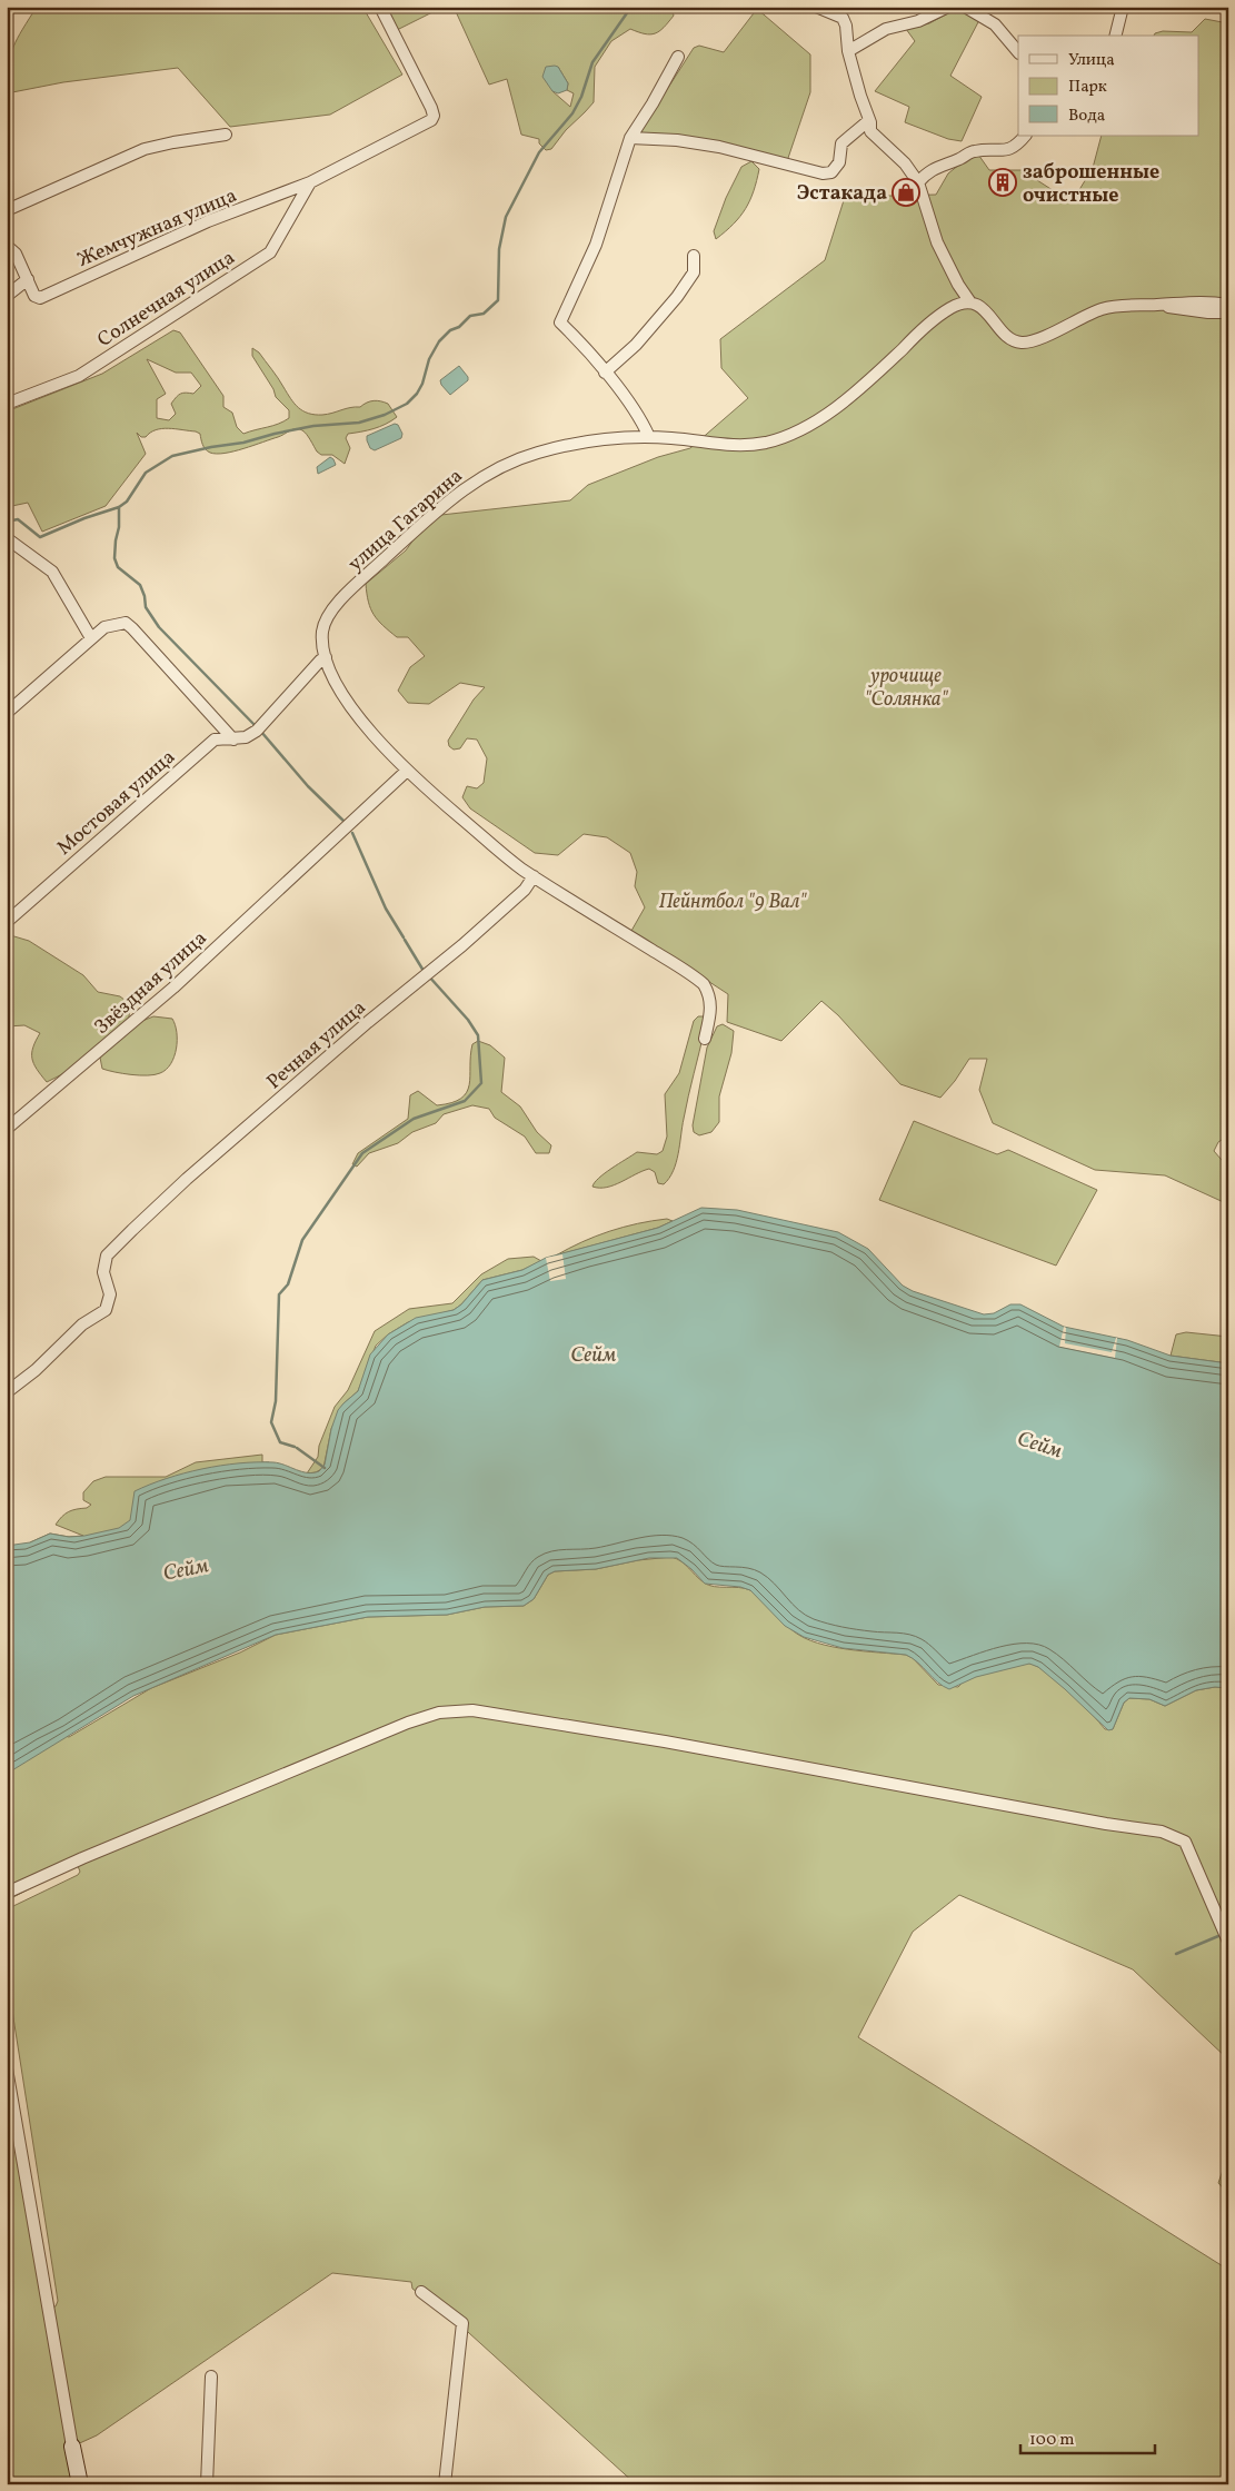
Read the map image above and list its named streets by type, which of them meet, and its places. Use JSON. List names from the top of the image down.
{
  "streets": {
    "street": [
      "Жемчужная улица",
      "Солнечная улица",
      "улица Гагарина",
      "Мостовая улица",
      "Звёздная улица",
      "Речная улица"
    ]
  },
  "crossings": [
    ["Жемчужная улица", "Солнечная улица"],
    ["улица Гагарина", "Мостовая улица"],
    ["улица Гагарина", "Звёздная улица"],
    ["улица Гагарина", "Речная улица"]
  ],
  "water": ["Сейм"],
  "parks": ["урочище \"Солянка\"", "Пейнтбол \"9 Вал\""],
  "places": {
    "building": ["заброшенные очистные"],
    "shop": ["Эстакада"]
  },
  "legend": ["Улица", "Парк", "Вода"],
  "scale_bar": "100 m"
}
